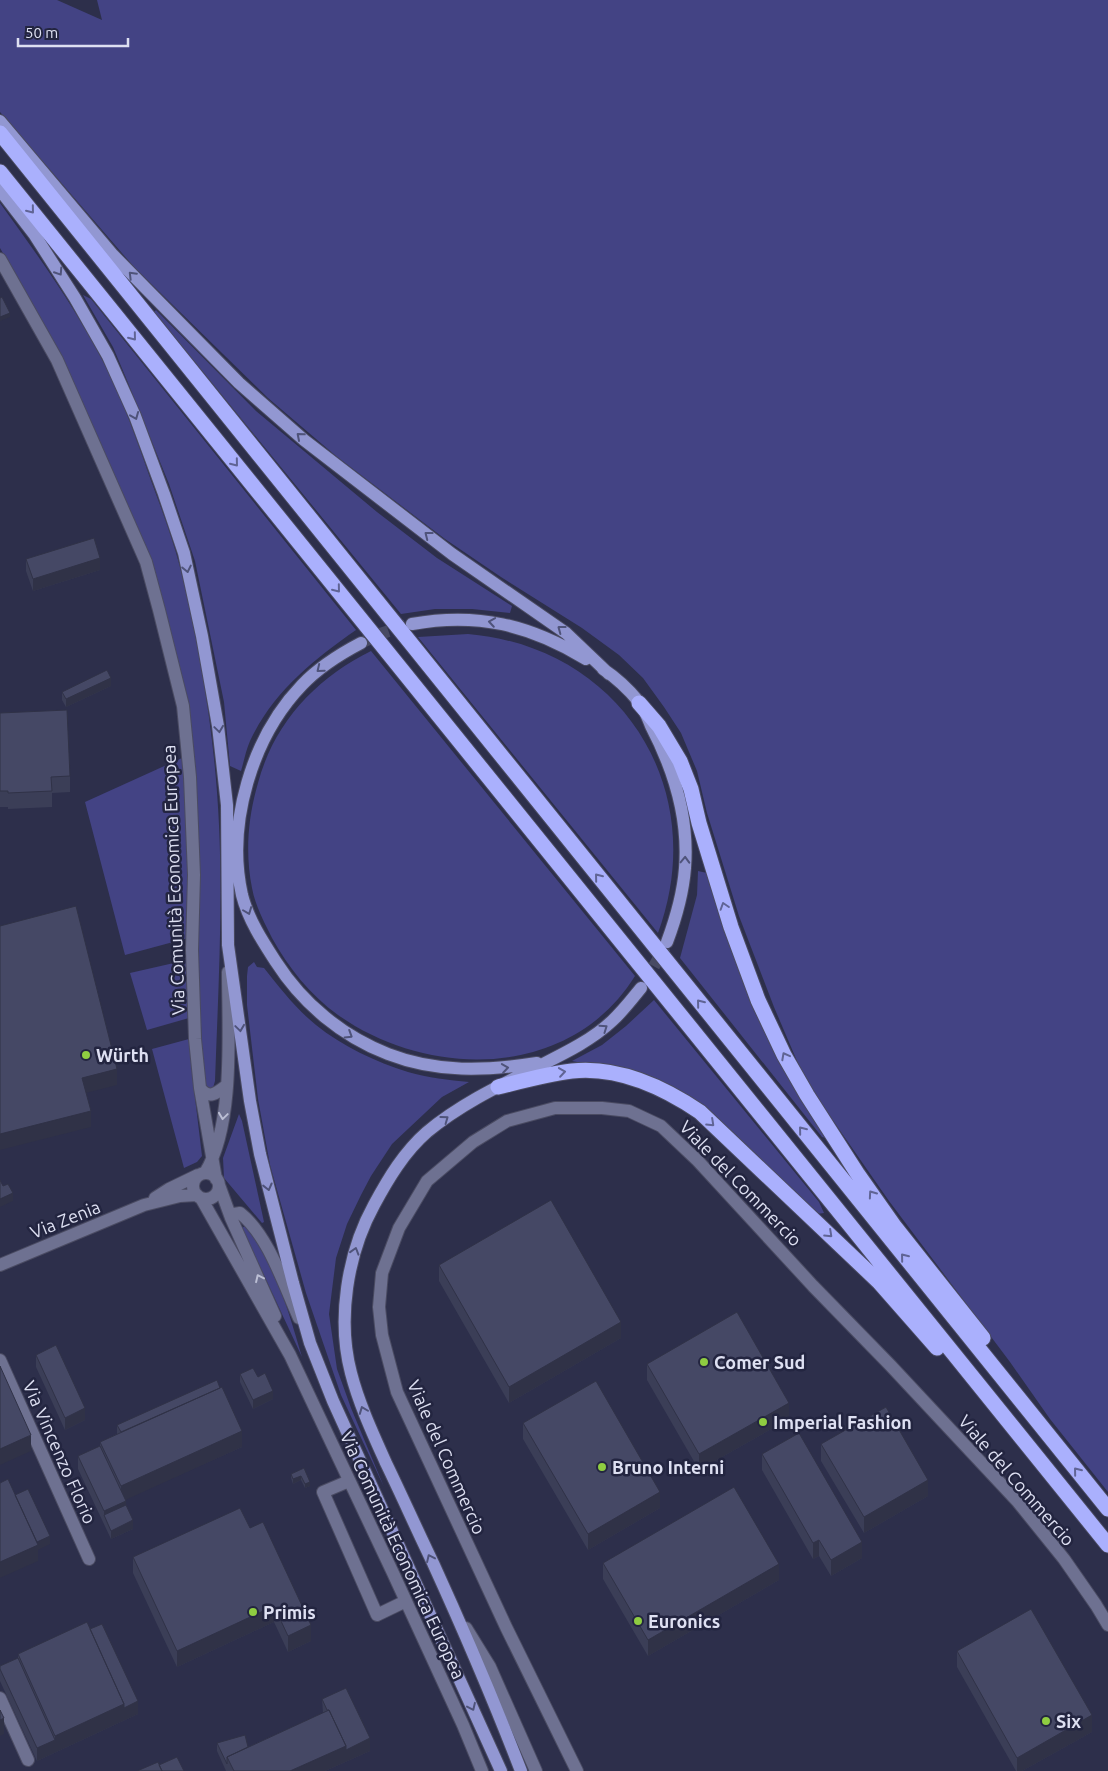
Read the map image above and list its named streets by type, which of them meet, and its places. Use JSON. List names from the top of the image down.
{
  "streets": {
    "street": [
      "Via Comunità Economica Europea",
      "Viale del Commercio",
      "Via Zenia",
      "Via Vincenzo Florio"
    ]
  },
  "places": [
    "Würth",
    "Comer Sud",
    "Imperial Fashion",
    "Bruno Interni",
    "Primis",
    "Euronics",
    "Six"
  ],
  "scale_bar": "50 m"
}
